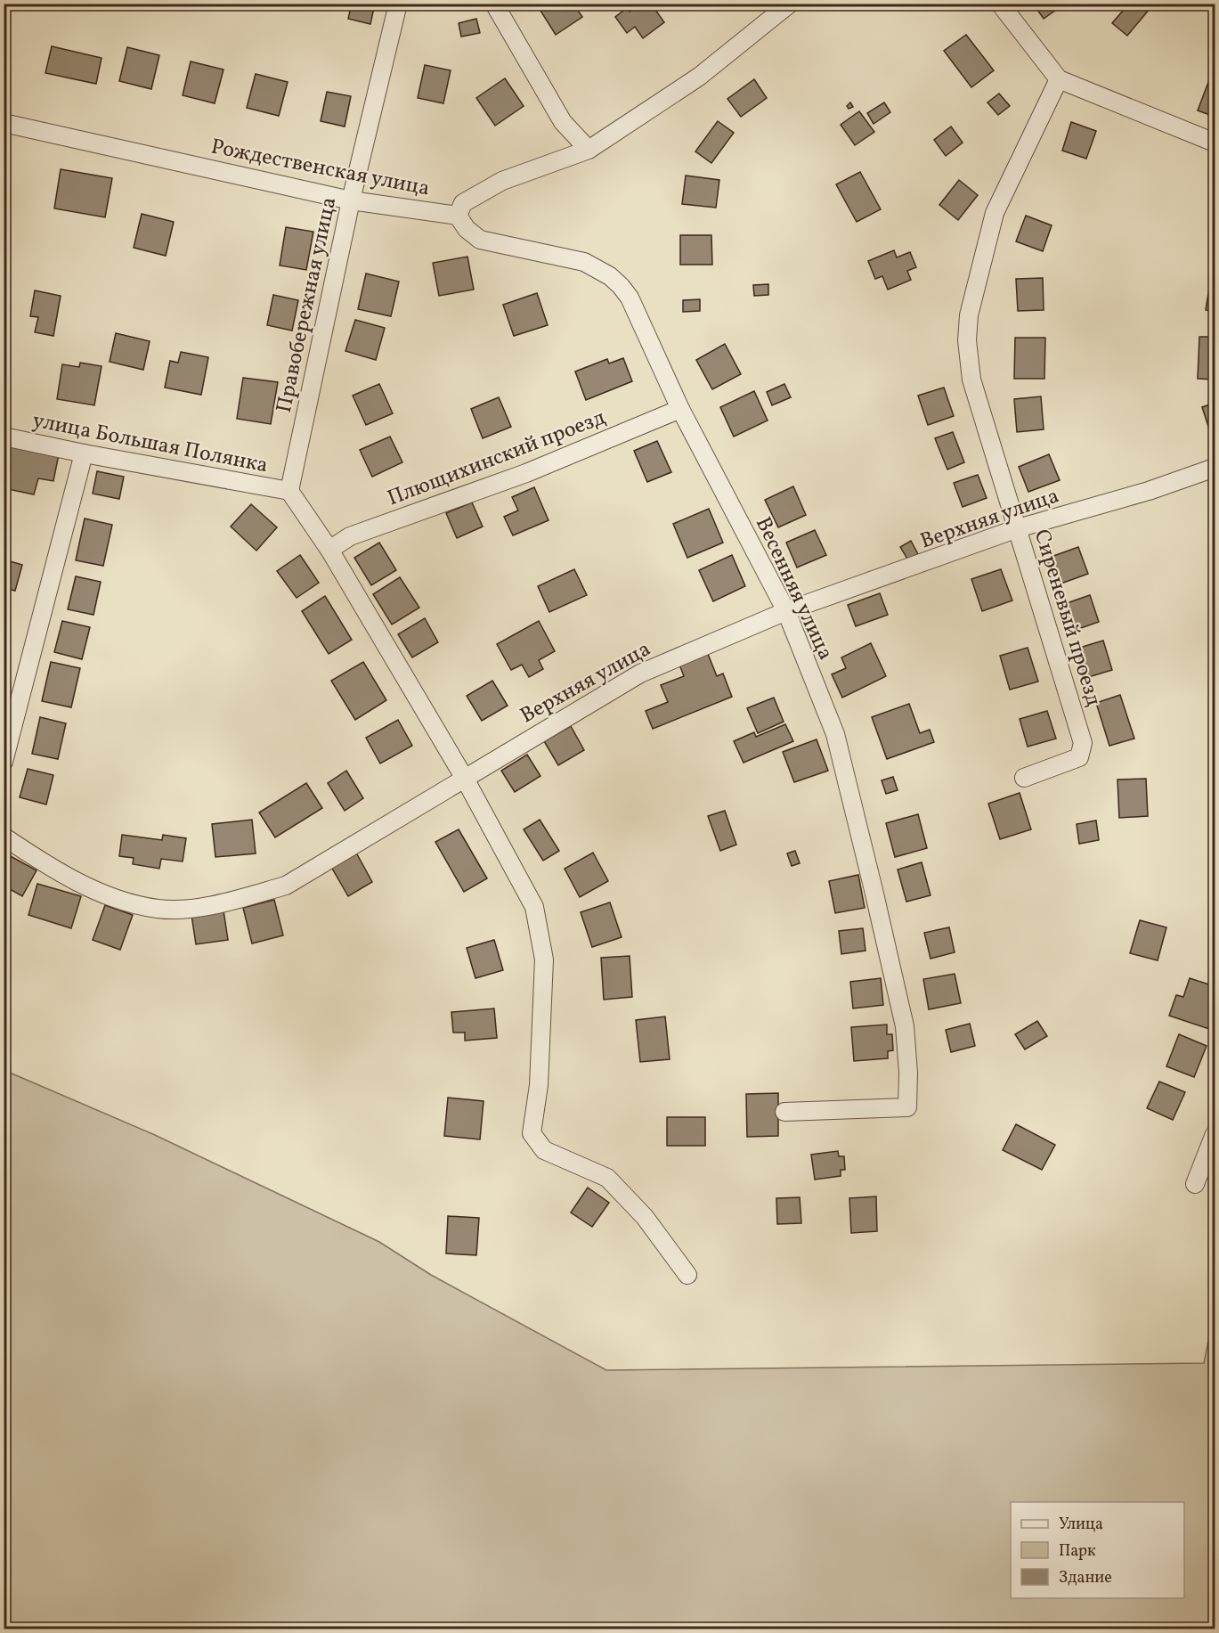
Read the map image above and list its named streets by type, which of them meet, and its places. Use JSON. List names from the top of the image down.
{
  "streets": {
    "street": [
      "Рождественская улица",
      "Правобережная улица",
      "улица Большая Полянка",
      "Плющихинский проезд",
      "Верхняя улица",
      "Весенняя улица",
      "Сиреневый проезд"
    ]
  },
  "crossings": [
    ["Рождественская улица", "Правобережная улица"],
    ["Рождественская улица", "Весенняя улица"],
    ["Правобережная улица", "улица Большая Полянка"],
    ["Плющихинский проезд", "Весенняя улица"],
    ["Верхняя улица", "Весенняя улица"],
    ["Верхняя улица", "Сиреневый проезд"]
  ],
  "legend": ["Улица", "Парк", "Здание"]
}
